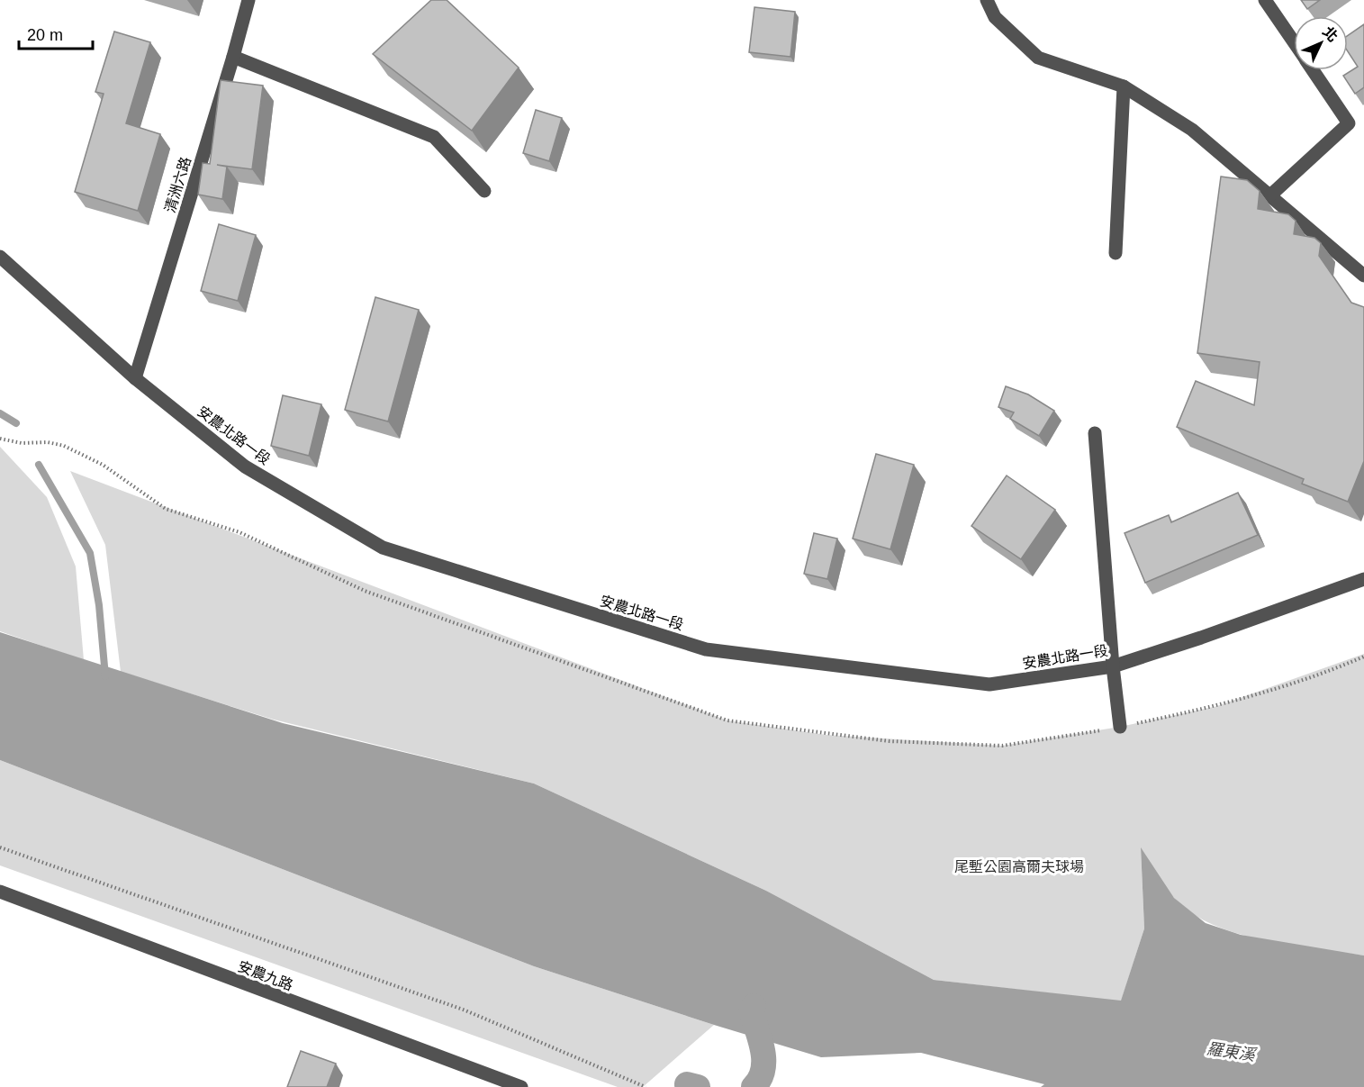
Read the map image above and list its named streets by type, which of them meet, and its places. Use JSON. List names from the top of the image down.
{
  "streets": {
    "street": ["清洲六路", "安農北路一段", "安農九路"]
  },
  "crossings": [
    ["清洲六路", "安農北路一段"]
  ],
  "water": ["羅東溪"],
  "parks": ["尾塹公園高爾夫球場"],
  "scale_bar": "20 m",
  "north": "top right"
}
